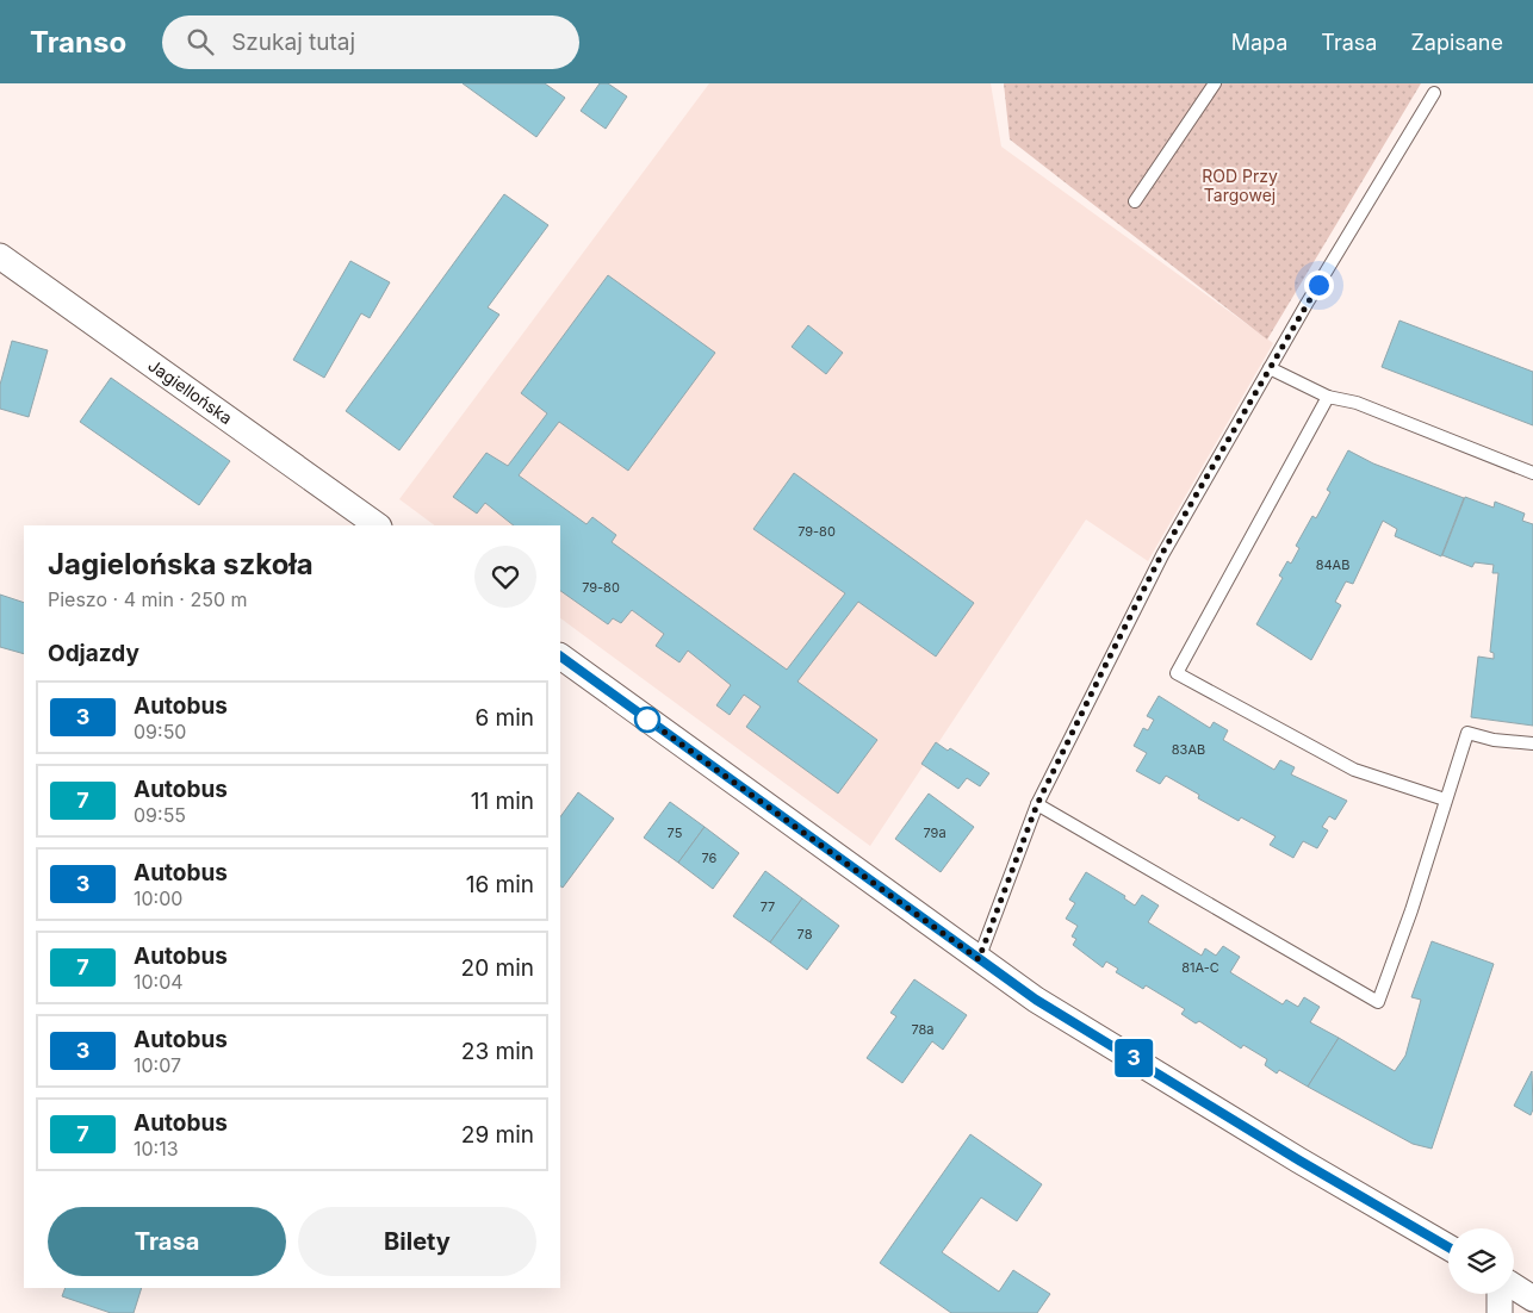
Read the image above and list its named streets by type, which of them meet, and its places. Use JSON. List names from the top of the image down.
{
  "streets": {
    "street": ["Jagiellońska"]
  },
  "parks": ["ROD Przy Targowej"],
  "lines": ["bus line 3"],
  "house_numbers": [
    "79-80",
    "84AB",
    "79-80",
    "83AB",
    "75",
    "79a",
    "76",
    "77",
    "78",
    "81A-C",
    "78a"
  ],
  "page": {
    "header": "Transo",
    "search": "Szukaj tutaj",
    "nav": ["Mapa", "Trasa", "Zapisane"],
    "on_map": "3",
    "heading": [
      ["Jagielońska szkoła", "Pieszo · 4 min · 250 m"],
      "Odjazdy"
    ],
    "list": [
      {
        "mark": "3",
        "name": "Autobus",
        "note": "09:50",
        "value": "6 min"
      },
      {
        "mark": "7",
        "name": "Autobus",
        "note": "09:55",
        "value": "11 min"
      },
      {
        "mark": "3",
        "name": "Autobus",
        "note": "10:00",
        "value": "16 min"
      },
      {
        "mark": "7",
        "name": "Autobus",
        "note": "10:04",
        "value": "20 min"
      },
      {
        "mark": "3",
        "name": "Autobus",
        "note": "10:07",
        "value": "23 min"
      },
      {
        "mark": "7",
        "name": "Autobus",
        "note": "10:13",
        "value": "29 min"
      }
    ],
    "buttons": ["Trasa", "Bilety"]
  }
}
